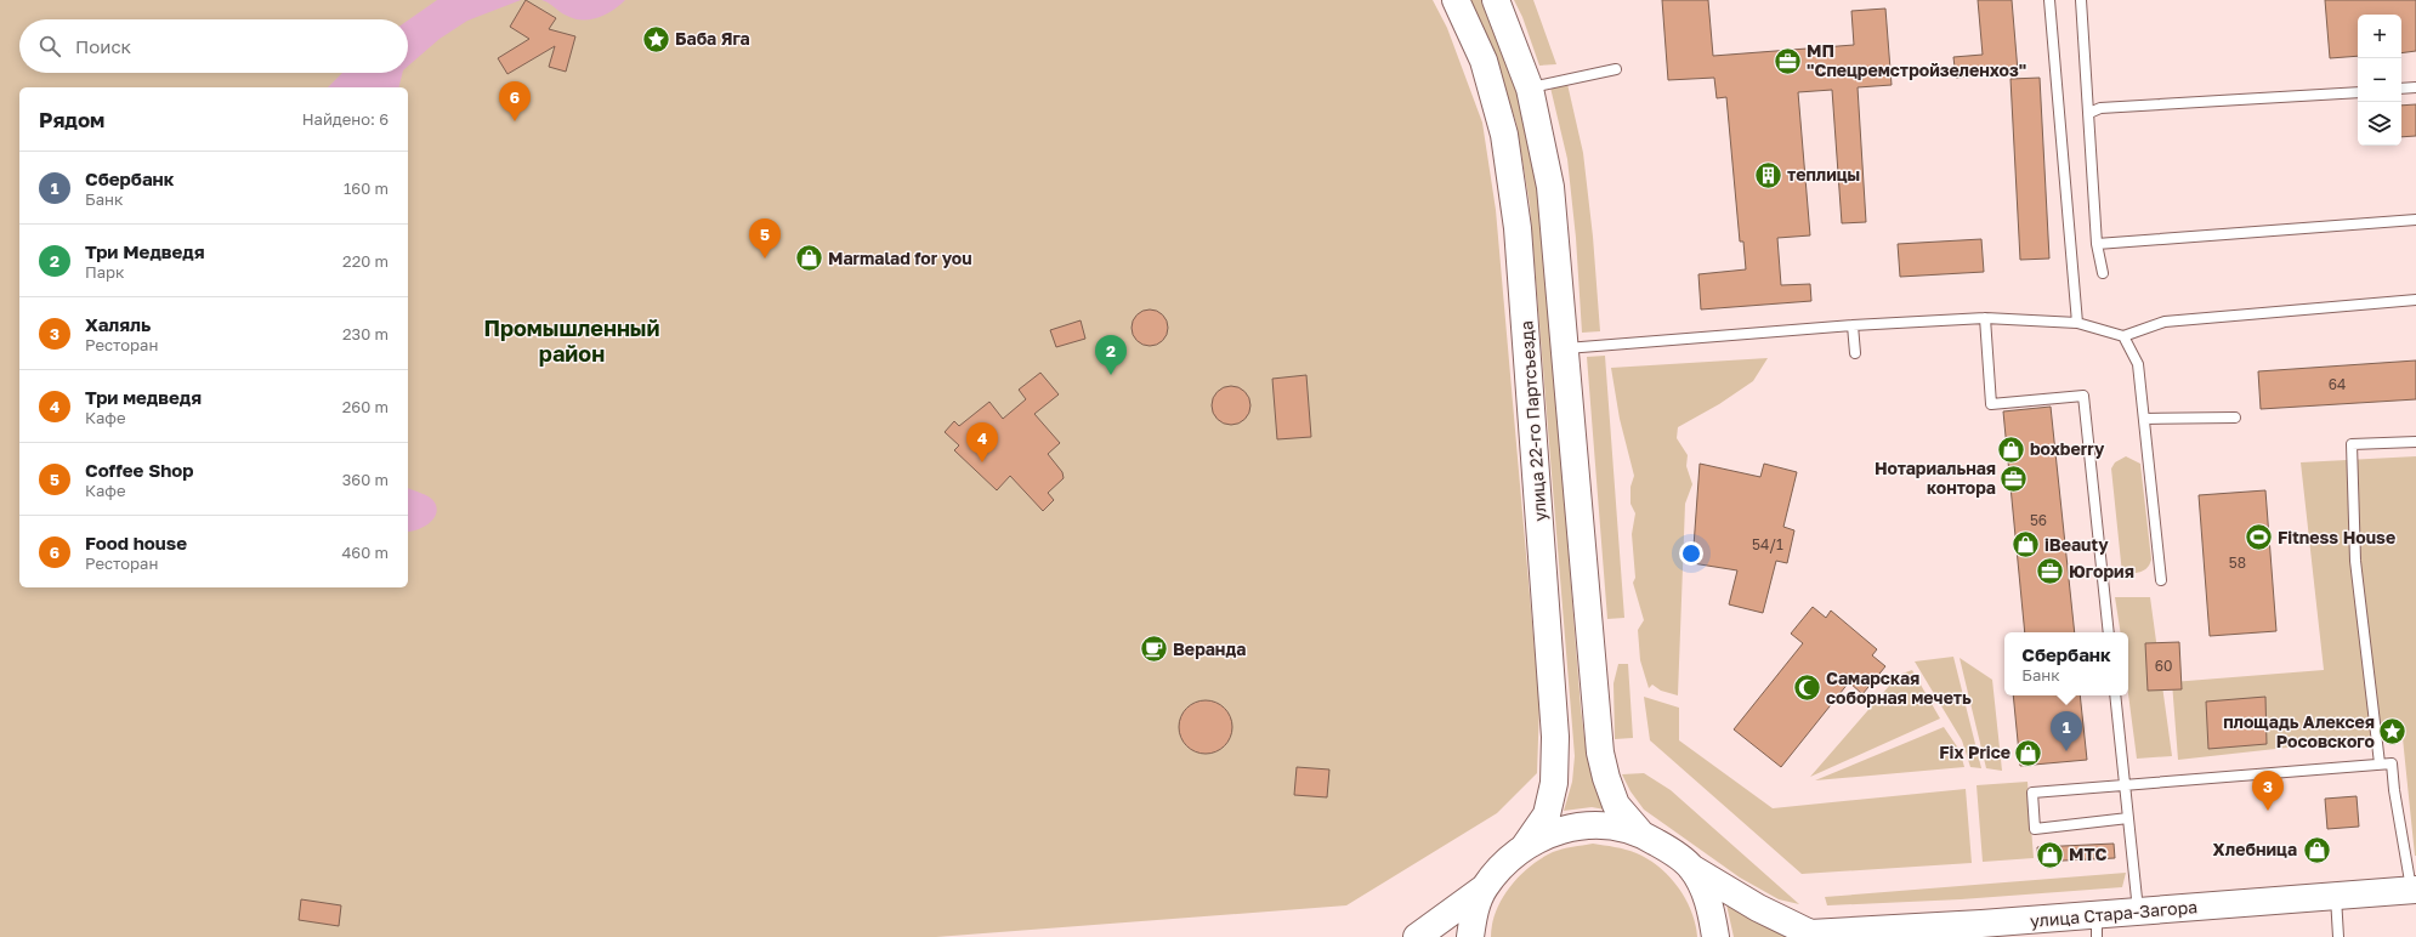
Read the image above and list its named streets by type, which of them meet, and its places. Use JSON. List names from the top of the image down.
{
  "streets": {
    "street": ["улица 22-го Партсъезда", "улица Стара-Загора"]
  },
  "crossings": [
    ["улица 22-го Партсъезда", "улица Стара-Загора"]
  ],
  "districts": ["Промышленный район"],
  "places": {
    "place": ["Баба Яга", "площадь Алексея Росовского"],
    "office": ["МП \"Спецремстройзеленхоз\"", "Нотариальная контора", "Югория"],
    "building": ["теплицы"],
    "shop": [
      "Marmalad for you",
      "boxberry",
      "iBeauty",
      "Fix Price",
      "Хлебница",
      "МТС"
    ],
    "sports": ["Fitness House"],
    "cafe": ["Веранда"],
    "mosque": ["Самарская соборная мечеть"]
  },
  "house_numbers": [
    "64",
    "56",
    "54/1",
    "58",
    "60"
  ],
  "page": {
    "map_buttons": ["+", "−"],
    "search": "Поиск",
    "pins": [
      "6",
      "5",
      "2",
      "4",
      "1",
      "3"
    ],
    "heading": ["Рядом", "Найдено: 6"],
    "list": [
      {
        "mark": "1",
        "name": "Сбербанк",
        "note": "Банк",
        "value": "160 m"
      },
      {
        "mark": "2",
        "name": "Три Медведя",
        "note": "Парк",
        "value": "220 m"
      },
      {
        "mark": "3",
        "name": "Халяль",
        "note": "Ресторан",
        "value": "230 m"
      },
      {
        "mark": "4",
        "name": "Три медведя",
        "note": "Кафе",
        "value": "260 m"
      },
      {
        "mark": "5",
        "name": "Coffee Shop",
        "note": "Кафе",
        "value": "360 m"
      },
      {
        "mark": "6",
        "name": "Food house",
        "note": "Ресторан",
        "value": "460 m"
      }
    ],
    "popup": ["Сбербанк", "Банк"]
  }
}
